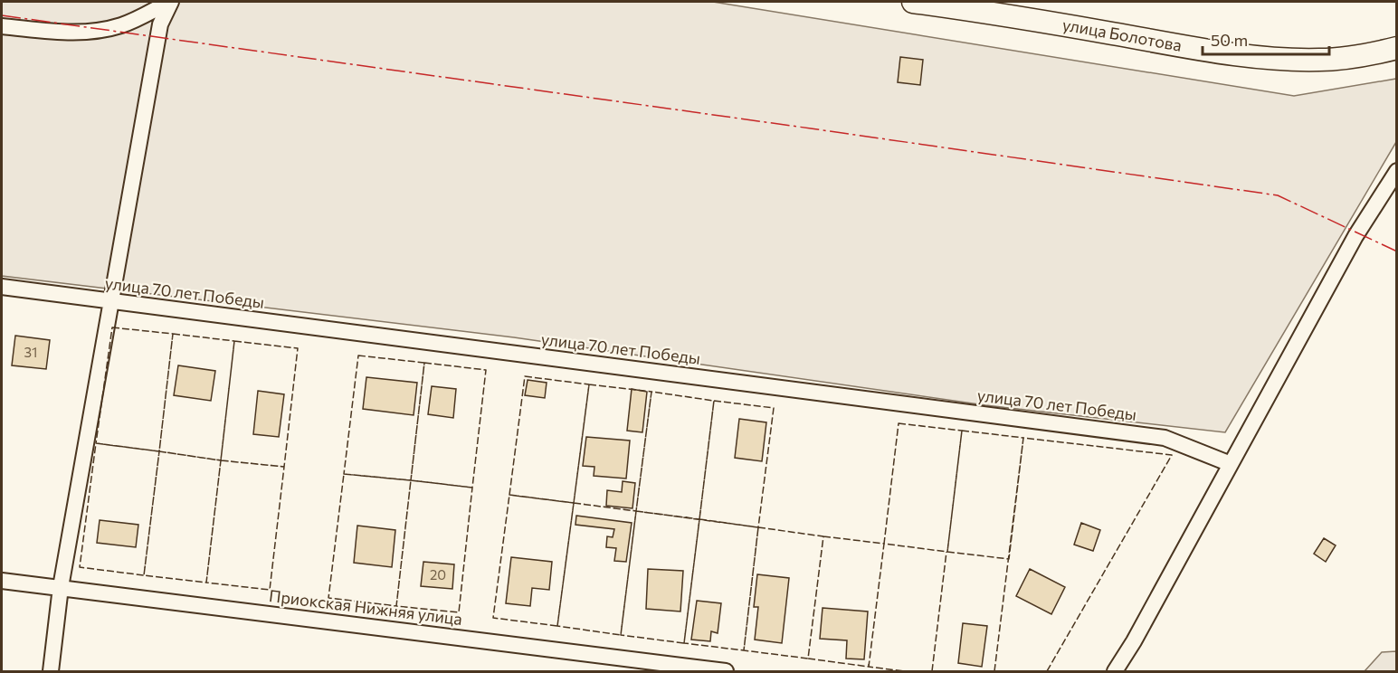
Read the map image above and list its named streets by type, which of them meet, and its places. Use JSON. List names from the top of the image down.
{
  "streets": {
    "main road": ["улица Болотова"],
    "street": ["улица 70 лет Победы", "Приокская Нижняя улица"]
  },
  "house_numbers": ["31", "20"],
  "scale_bar": "50 m"
}
